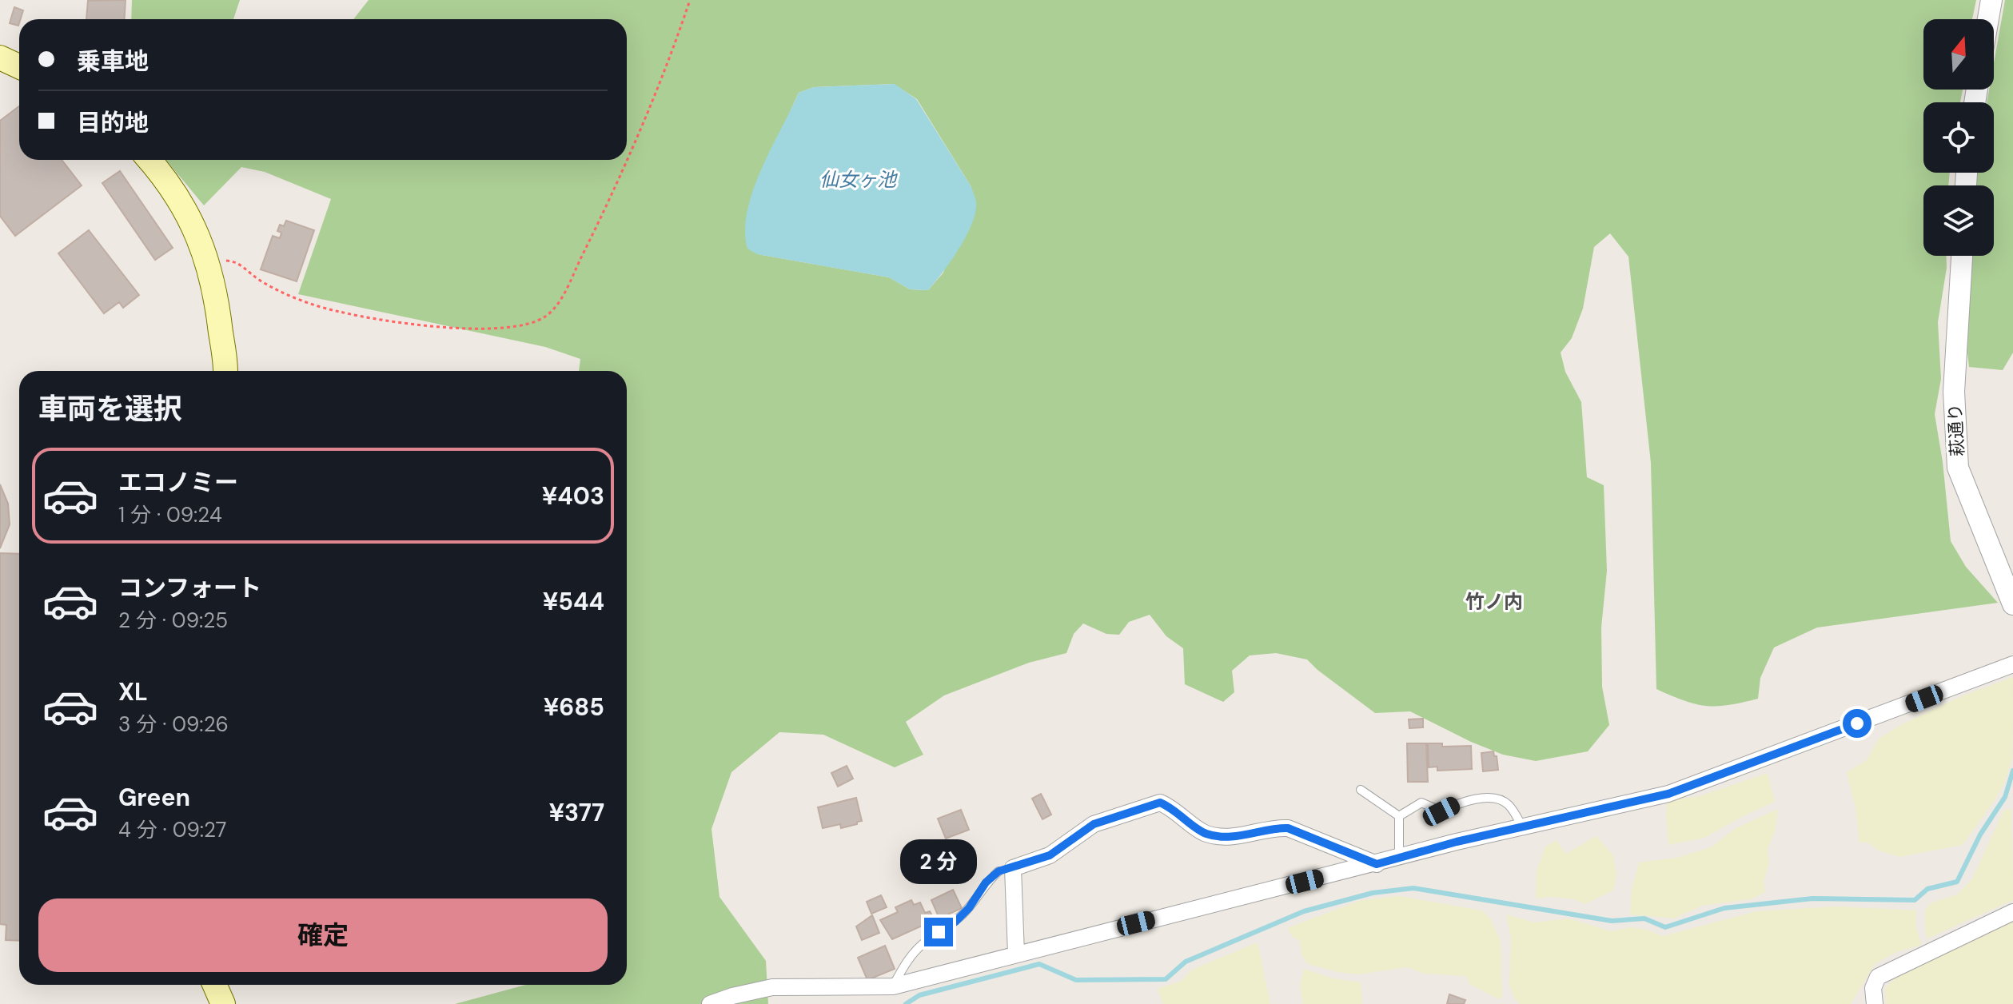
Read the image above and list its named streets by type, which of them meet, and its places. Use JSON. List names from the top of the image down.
{
  "streets": {
    "street": ["萩通り"]
  },
  "districts": ["竹ノ内"],
  "water": ["仙女ヶ池"],
  "north": "top",
  "page": {
    "banner": ["乗車地", "目的地"],
    "heading": "車両を選択",
    "list": [
      {
        "name": "エコノミー",
        "note": "1 分 · 09:24",
        "value": "¥403"
      },
      {
        "name": "コンフォート",
        "note": "2 分 · 09:25",
        "value": "¥544"
      },
      {
        "name": "XL",
        "note": "3 分 · 09:26",
        "value": "¥685"
      },
      {
        "name": "Green",
        "note": "4 分 · 09:27",
        "value": "¥377"
      }
    ],
    "bubble": "2 分",
    "buttons": "確定"
  }
}
